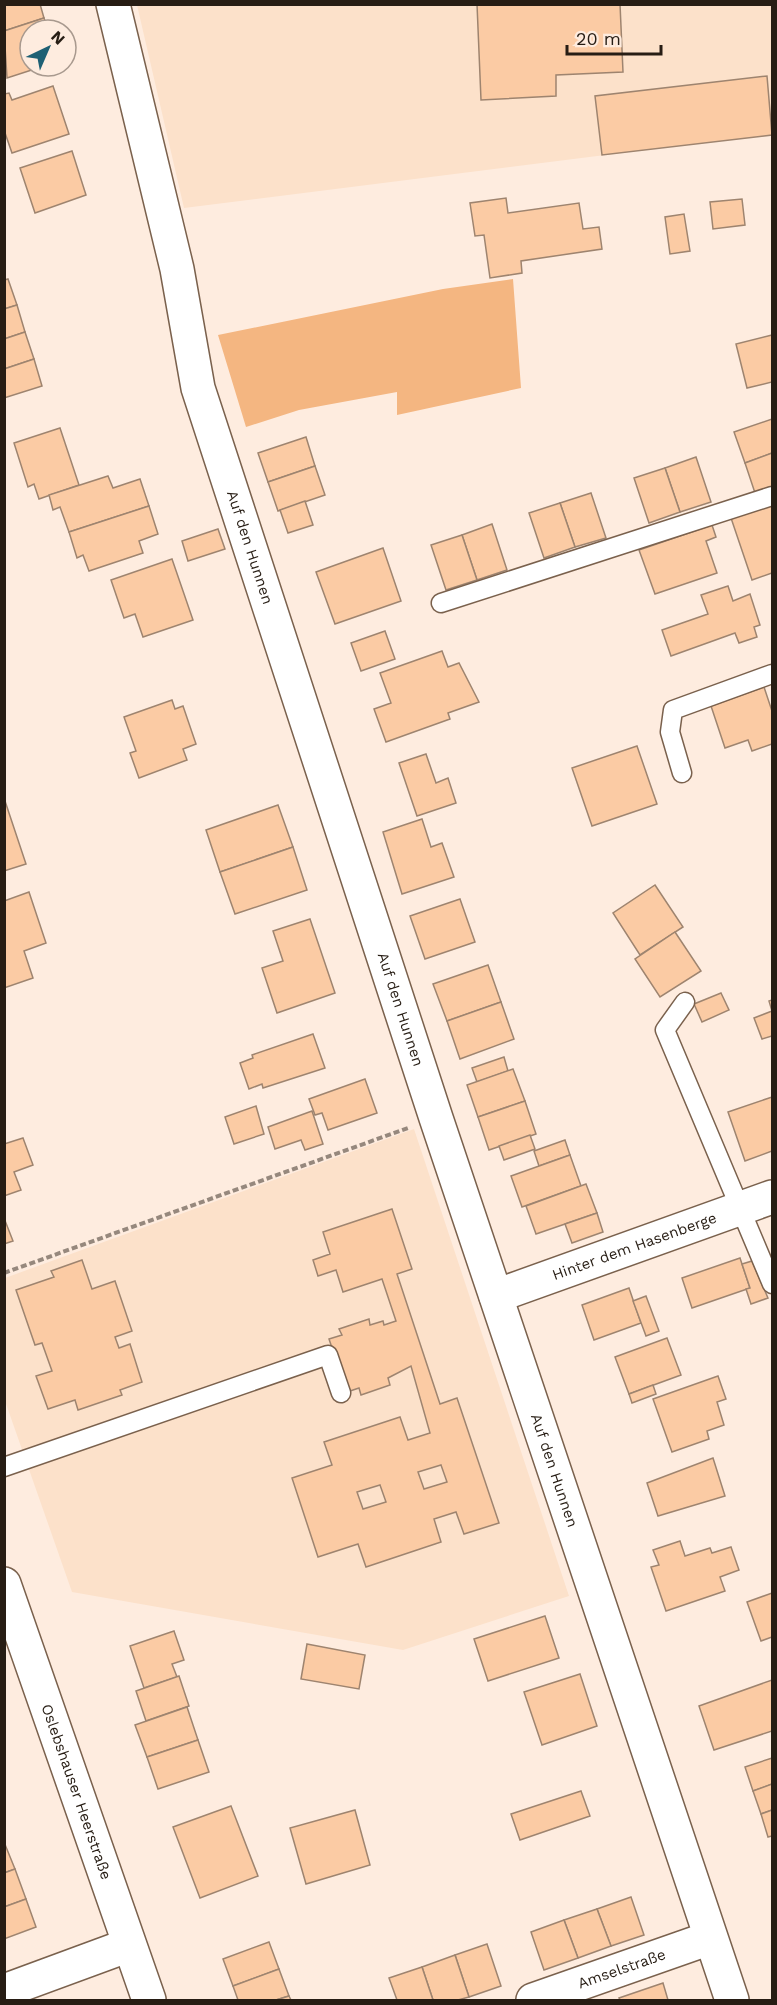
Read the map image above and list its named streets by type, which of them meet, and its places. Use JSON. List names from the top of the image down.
{
  "streets": {
    "street": [
      "Auf den Hunnen",
      "Hinter dem Hasenberge",
      "Oslebshauser Heerstraße",
      "Amselstraße"
    ]
  },
  "crossings": [
    ["Auf den Hunnen", "Hinter dem Hasenberge"],
    ["Auf den Hunnen", "Amselstraße"]
  ],
  "scale_bar": "20 m",
  "north": "top right"
}
